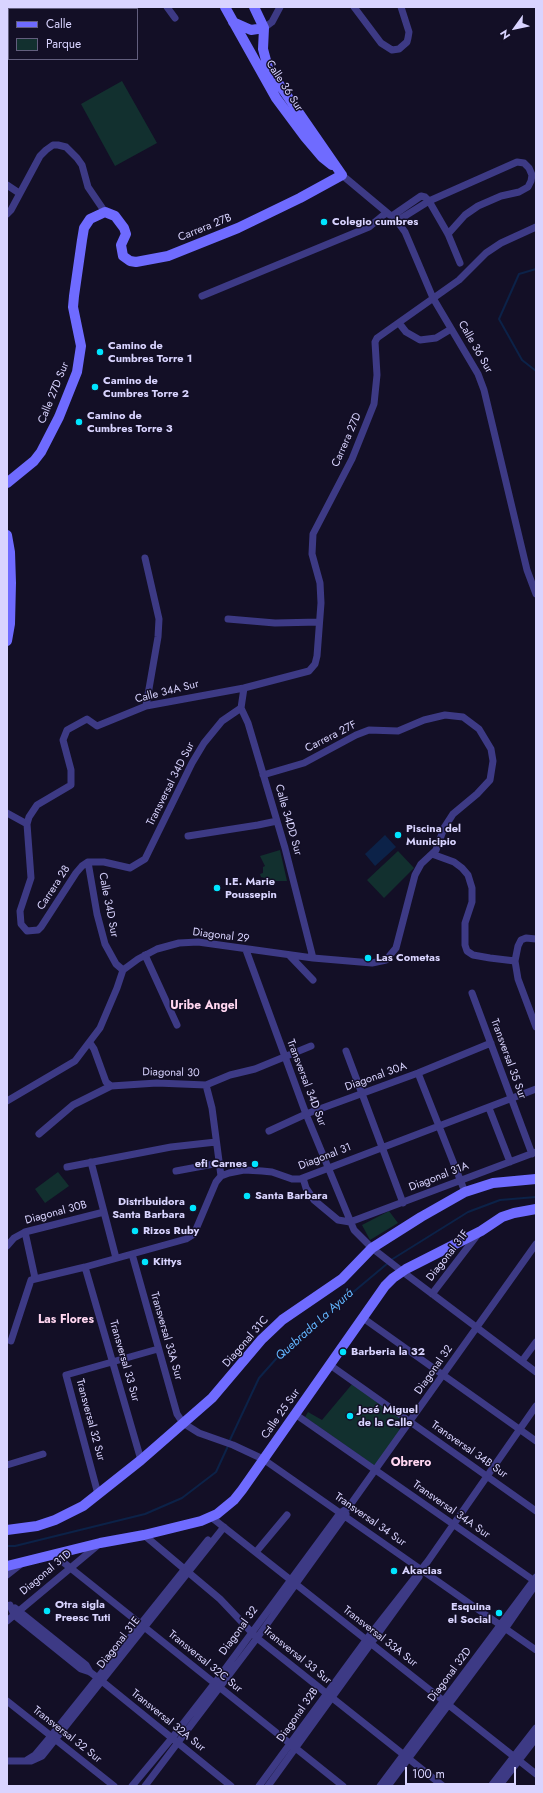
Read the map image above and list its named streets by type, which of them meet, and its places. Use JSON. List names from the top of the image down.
{
  "streets": {
    "main road": [
      "Calle 36 Sur",
      "Carrera 27B",
      "Calle 27D Sur",
      "Diagonal 31C",
      "Calle 25 Sur"
    ],
    "street": [
      "Carrera 27D",
      "Calle 34A Sur",
      "Carrera 27F",
      "Transversal 34D Sur",
      "Calle 34DD Sur",
      "Carrera 28",
      "Calle 34D Sur",
      "Diagonal 29",
      "Transversal 35 Sur",
      "Diagonal 30",
      "Diagonal 30A",
      "Diagonal 31",
      "Diagonal 31A",
      "Diagonal 30B",
      "Diagonal 31F",
      "Transversal 33A Sur",
      "Transversal 33 Sur",
      "Diagonal 32",
      "Transversal 32 Sur",
      "Transversal 34B Sur",
      "Transversal 34A Sur",
      "Transversal 34 Sur",
      "Diagonal 31D",
      "Diagonal 31E",
      "Transversal 32C Sur",
      "Diagonal 32D",
      "Diagonal 32B",
      "Transversal 32A Sur"
    ]
  },
  "crossings": [
    ["Calle 36 Sur", "Carrera 27B"],
    ["Calle 36 Sur", "Carrera 27D"],
    ["Carrera 27B", "Calle 27D Sur"],
    ["Carrera 27D", "Calle 34A Sur"],
    ["Calle 34A Sur", "Carrera 28"],
    ["Carrera 27F", "Calle 34DD Sur"],
    ["Carrera 27F", "Diagonal 29"],
    ["Transversal 34D Sur", "Calle 34DD Sur"],
    ["Transversal 34D Sur", "Carrera 28"],
    ["Transversal 34D Sur", "Calle 34D Sur"],
    ["Transversal 34D Sur", "Diagonal 29"],
    ["Transversal 34D Sur", "Diagonal 30"],
    ["Transversal 34D Sur", "Diagonal 30A"],
    ["Transversal 34D Sur", "Diagonal 31"],
    ["Transversal 34D Sur", "Diagonal 31A"],
    ["Transversal 34D Sur", "Diagonal 31C"],
    ["Transversal 34D Sur", "Calle 25 Sur"],
    ["Calle 34DD Sur", "Diagonal 29"],
    ["Carrera 28", "Calle 34D Sur"],
    ["Calle 34D Sur", "Diagonal 29"],
    ["Transversal 35 Sur", "Diagonal 30A"],
    ["Transversal 35 Sur", "Diagonal 31"],
    ["Transversal 35 Sur", "Diagonal 31A"],
    ["Diagonal 31F", "Calle 25 Sur"],
    ["Transversal 33A Sur", "Diagonal 31C"],
    ["Transversal 33A Sur", "Diagonal 32"],
    ["Transversal 33A Sur", "Calle 25 Sur"],
    ["Transversal 33A Sur", "Transversal 34 Sur"],
    ["Transversal 33A Sur", "Diagonal 31E"],
    ["Transversal 33A Sur", "Diagonal 32D"],
    ["Transversal 33A Sur", "Diagonal 32B"],
    ["Diagonal 31C", "Transversal 33 Sur"],
    ["Diagonal 31C", "Transversal 32 Sur"],
    ["Diagonal 31C", "Transversal 34 Sur"],
    ["Transversal 33 Sur", "Diagonal 32"],
    ["Transversal 33 Sur", "Calle 25 Sur"],
    ["Transversal 33 Sur", "Transversal 32 Sur"],
    ["Transversal 33 Sur", "Diagonal 31E"],
    ["Transversal 33 Sur", "Diagonal 32D"],
    ["Transversal 33 Sur", "Diagonal 32B"],
    ["Diagonal 32", "Transversal 34B Sur"],
    ["Diagonal 32", "Transversal 34A Sur"],
    ["Diagonal 32", "Transversal 34 Sur"],
    ["Diagonal 32", "Transversal 32C Sur"],
    ["Diagonal 32", "Transversal 32A Sur"],
    ["Calle 25 Sur", "Transversal 34B Sur"],
    ["Calle 25 Sur", "Transversal 34A Sur"],
    ["Calle 25 Sur", "Transversal 34 Sur"],
    ["Calle 25 Sur", "Diagonal 31D"],
    ["Calle 25 Sur", "Transversal 32C Sur"],
    ["Transversal 32 Sur", "Diagonal 31E"],
    ["Transversal 34B Sur", "Diagonal 32B"],
    ["Transversal 34A Sur", "Diagonal 32D"],
    ["Transversal 34A Sur", "Diagonal 32B"],
    ["Transversal 34 Sur", "Diagonal 32D"],
    ["Transversal 34 Sur", "Diagonal 32B"],
    ["Diagonal 31D", "Transversal 32C Sur"],
    ["Diagonal 31D", "Transversal 32A Sur"],
    ["Diagonal 31E", "Transversal 32C Sur"],
    ["Diagonal 31E", "Transversal 32A Sur"],
    ["Transversal 32C Sur", "Diagonal 32B"]
  ],
  "districts": ["Uribe Angel", "Las Flores", "Obrero"],
  "water": ["Quebrada La Ayurá"],
  "places": [
    "Colegio cumbres",
    "Camino de Cumbres Torre 1",
    "Camino de Cumbres Torre 2",
    "Camino de Cumbres Torre 3",
    "Piscina del Municipio",
    "I.E. Marie Poussepin",
    "Las Cometas",
    "efi Carnes",
    "Santa Barbara",
    "Distribuidora Santa Barbara",
    "Rizos Ruby",
    "Kittys",
    "Barberia la 32",
    "José Miguel de la Calle",
    "Akacias",
    "Otra sigla Preesc Tuti",
    "Esquina el Social"
  ],
  "legend": ["Calle", "Parque"],
  "scale_bar": "100 m",
  "north": "bottom left"
}
